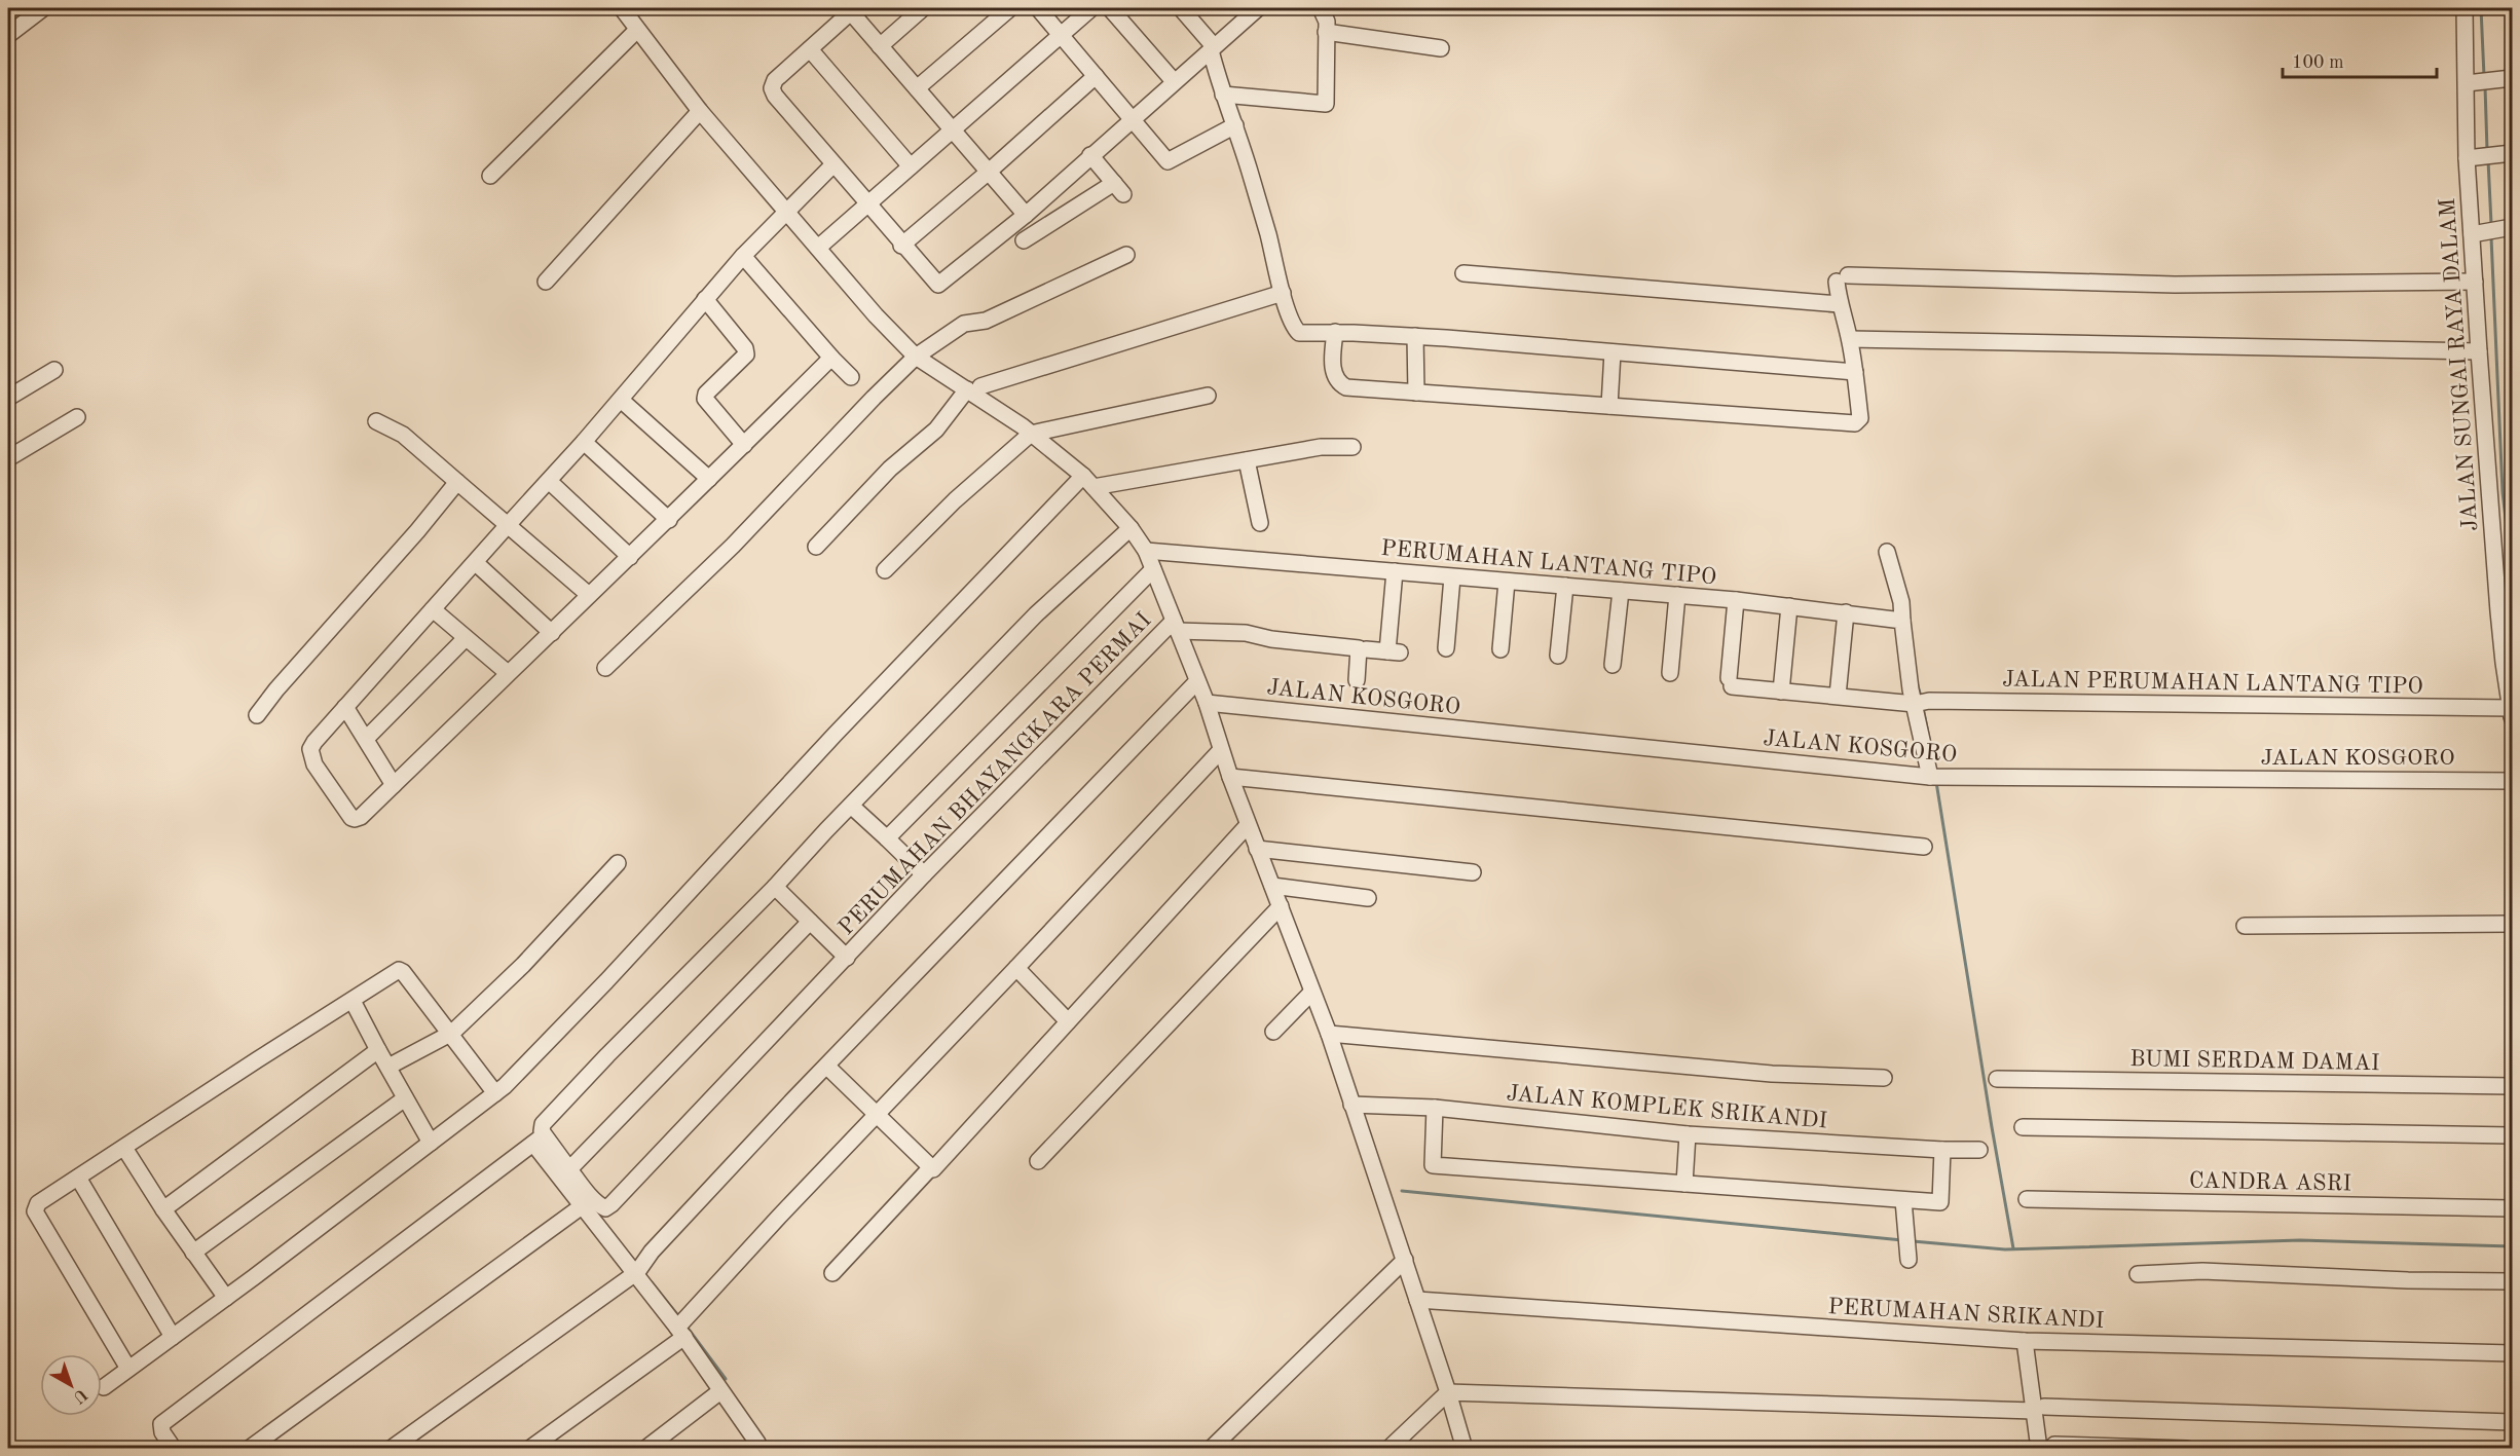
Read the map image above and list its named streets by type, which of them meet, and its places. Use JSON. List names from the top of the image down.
{
  "streets": {
    "street": [
      "JALAN SUNGAI RAYA DALAM",
      "PERUMAHAN LANTANG TIPO",
      "JALAN PERUMAHAN LANTANG TIPO",
      "JALAN KOSGORO",
      "PERUMAHAN BHAYANGKARA PERMAI",
      "BUMI SERDAM DAMAI",
      "JALAN KOMPLEK SRIKANDI",
      "CANDRA ASRI",
      "PERUMAHAN SRIKANDI"
    ]
  },
  "crossings": [
    ["JALAN SUNGAI RAYA DALAM", "JALAN PERUMAHAN LANTANG TIPO"],
    ["PERUMAHAN LANTANG TIPO", "JALAN PERUMAHAN LANTANG TIPO"]
  ],
  "scale_bar": "100 m",
  "north": "bottom right"
}
